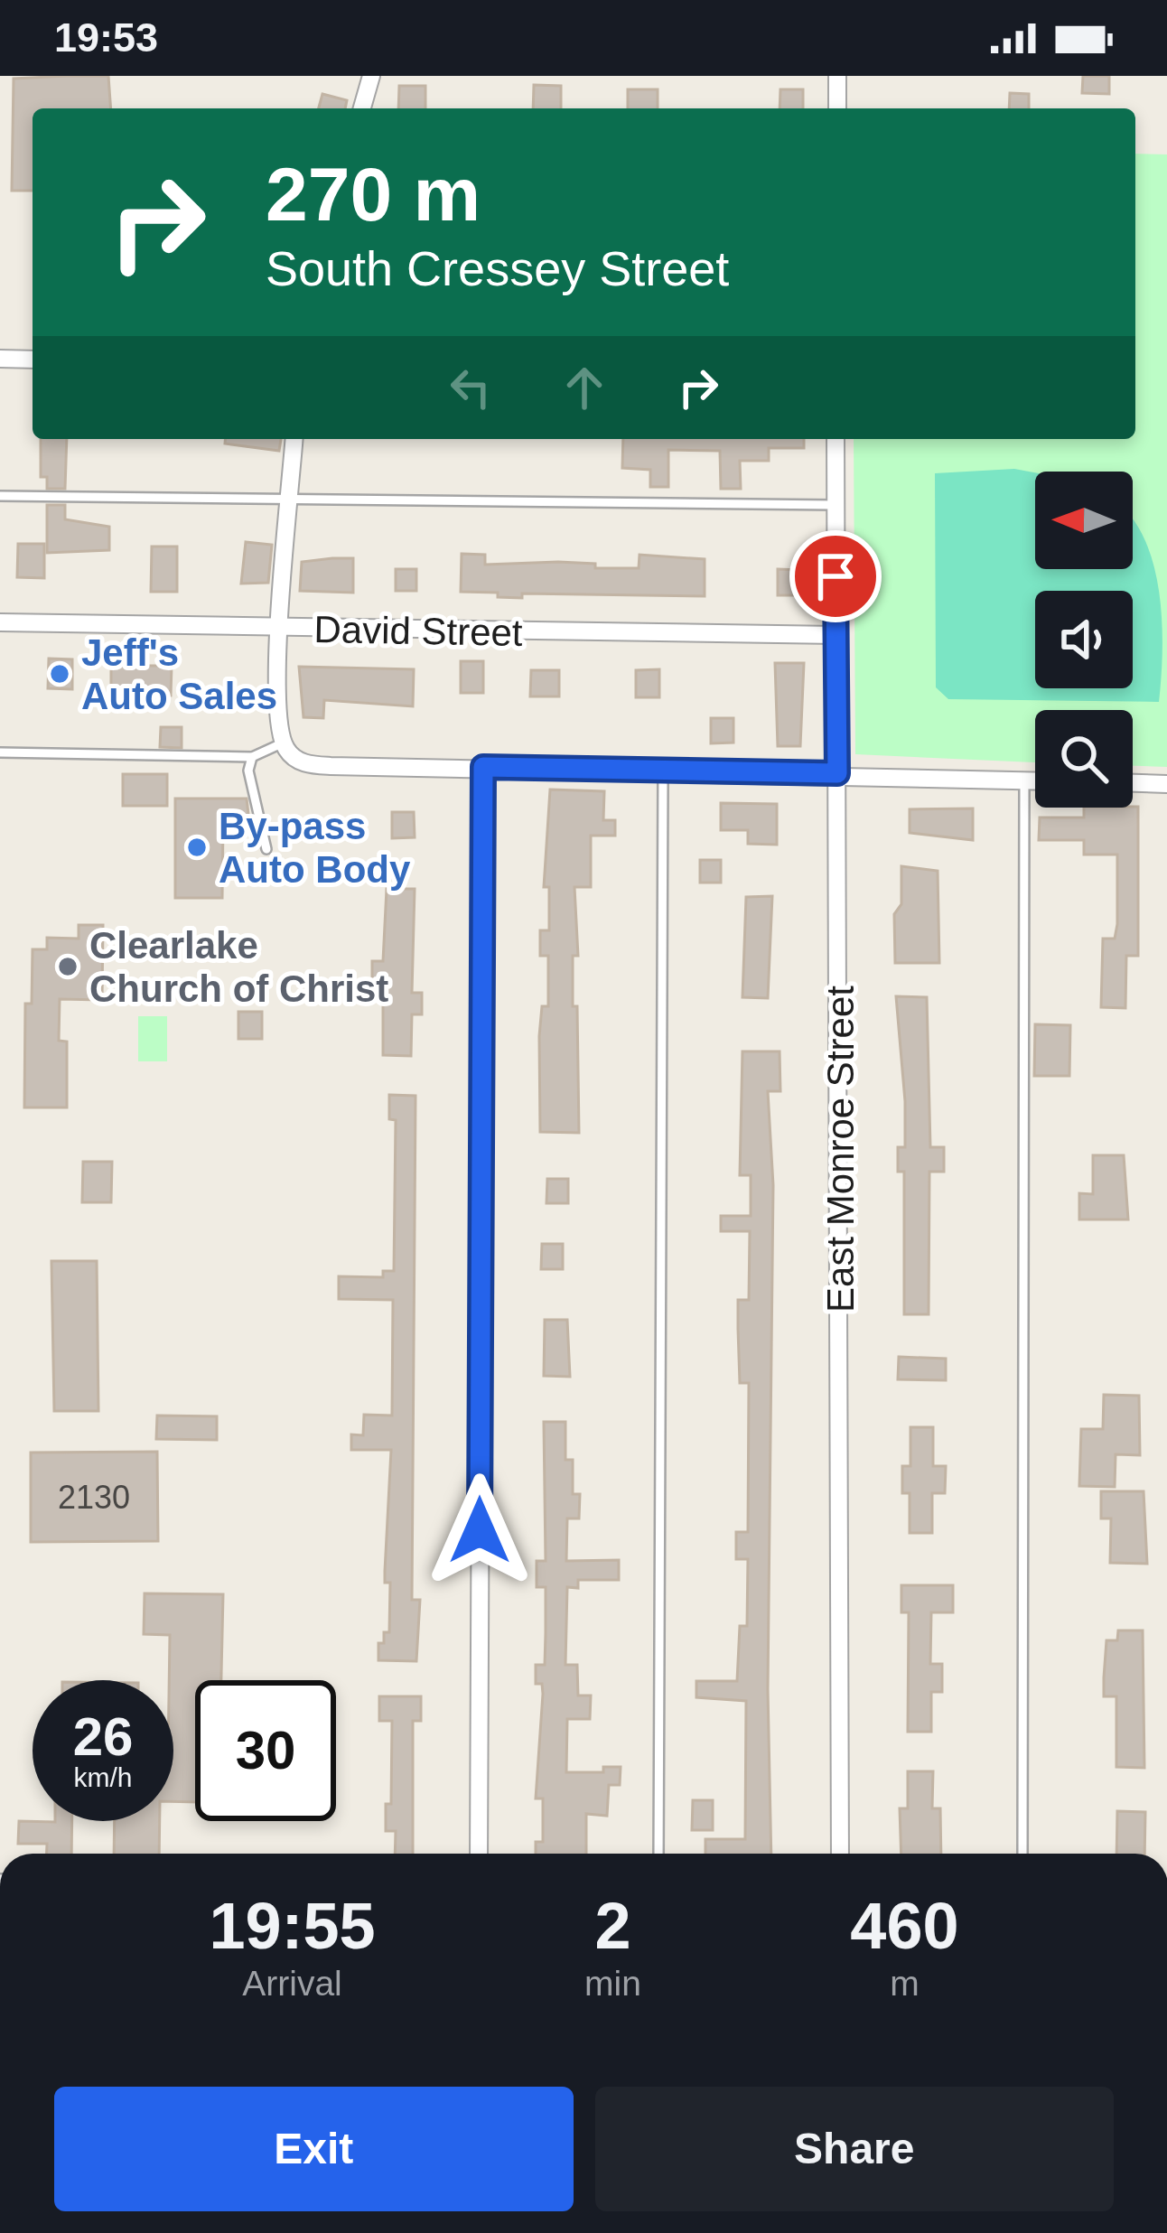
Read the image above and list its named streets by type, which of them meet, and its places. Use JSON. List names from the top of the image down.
{
  "streets": {
    "street": ["David Street", "East Monroe Street"]
  },
  "crossings": [
    ["David Street", "East Monroe Street"]
  ],
  "places": ["Jeff's Auto Sales", "By-pass Auto Body", "Clearlake Church of Christ"],
  "house_numbers": ["2130"],
  "north": "left",
  "page": {
    "status": "19:53",
    "turn": ["270 m", "South Cressey Street"],
    "speed": "26 km/h",
    "limit": "30",
    "eta": [
      "19:55",
      "Arrival",
      "2",
      "min",
      "460",
      "m"
    ],
    "buttons": ["Exit", "Share"]
  }
}
